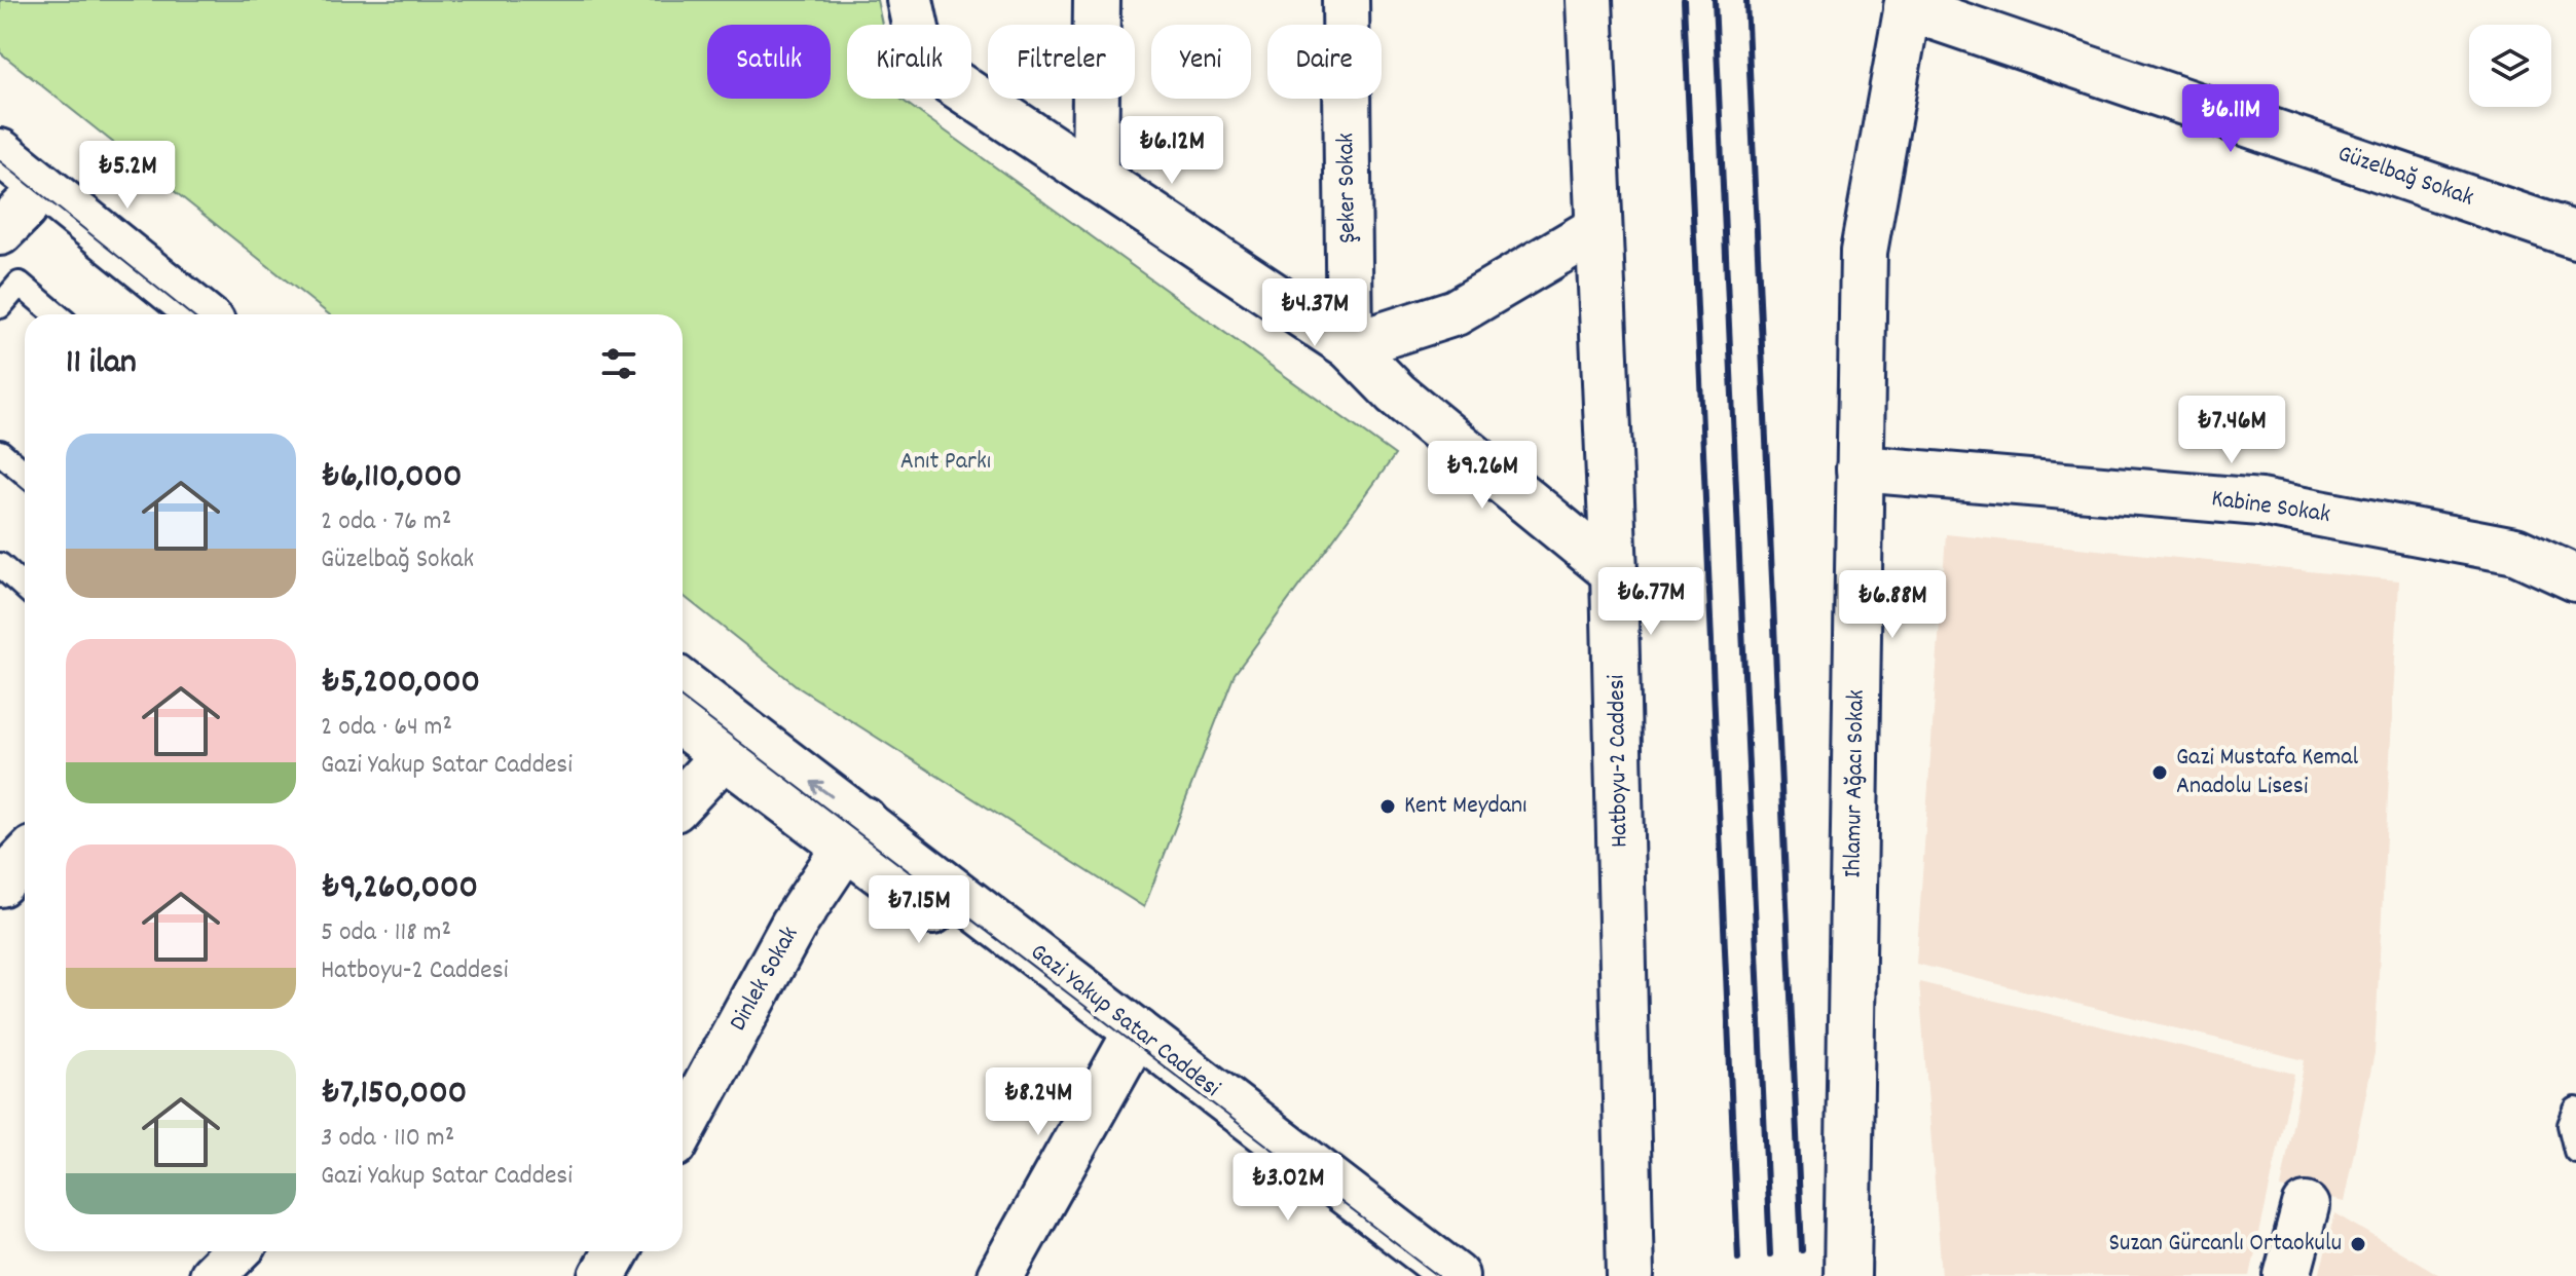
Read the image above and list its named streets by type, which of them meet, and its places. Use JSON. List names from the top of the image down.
{
  "streets": {
    "street": [
      "Güzelbağ Sokak",
      "Şeker Sokak",
      "Kabine Sokak",
      "Hatboyu-2 Caddesi",
      "Ihlamur Ağacı Sokak",
      "Dinlek Sokak",
      "Gazi Yakup Satar Caddesi"
    ]
  },
  "crossings": [
    ["Güzelbağ Sokak", "Ihlamur Ağacı Sokak"],
    ["Kabine Sokak", "Ihlamur Ağacı Sokak"],
    ["Dinlek Sokak", "Gazi Yakup Satar Caddesi"]
  ],
  "parks": ["Anıt Parkı"],
  "places": ["Gazi Mustafa Kemal Anadolu Lisesi", "Kent Meydanı", "Suzan Gürcanlı Ortaokulu"],
  "page": {
    "chip": [
      "Satılık",
      "Kiralık",
      "Filtreler",
      "Yeni",
      "Daire"
    ],
    "price": [
      "₺6.11M",
      "₺6.12M",
      "₺5.2M",
      "₺4.37M",
      "₺7.46M",
      "₺9.26M",
      "₺6.77M",
      "₺6.88M",
      "₺7.15M",
      "₺8.24M",
      "₺3.02M"
    ],
    "heading": "11 ilan",
    "list": [
      {
        "name": "₺6,110,000",
        "note": "2 oda · 76 m² · Güzelbağ Sokak"
      },
      {
        "name": "₺5,200,000",
        "note": "2 oda · 64 m² · Gazi Yakup Satar Caddesi"
      },
      {
        "name": "₺9,260,000",
        "note": "5 oda · 118 m² · Hatboyu-2 Caddesi"
      },
      {
        "name": "₺7,150,000",
        "note": "3 oda · 110 m² · Gazi Yakup Satar Caddesi"
      }
    ]
  }
}
